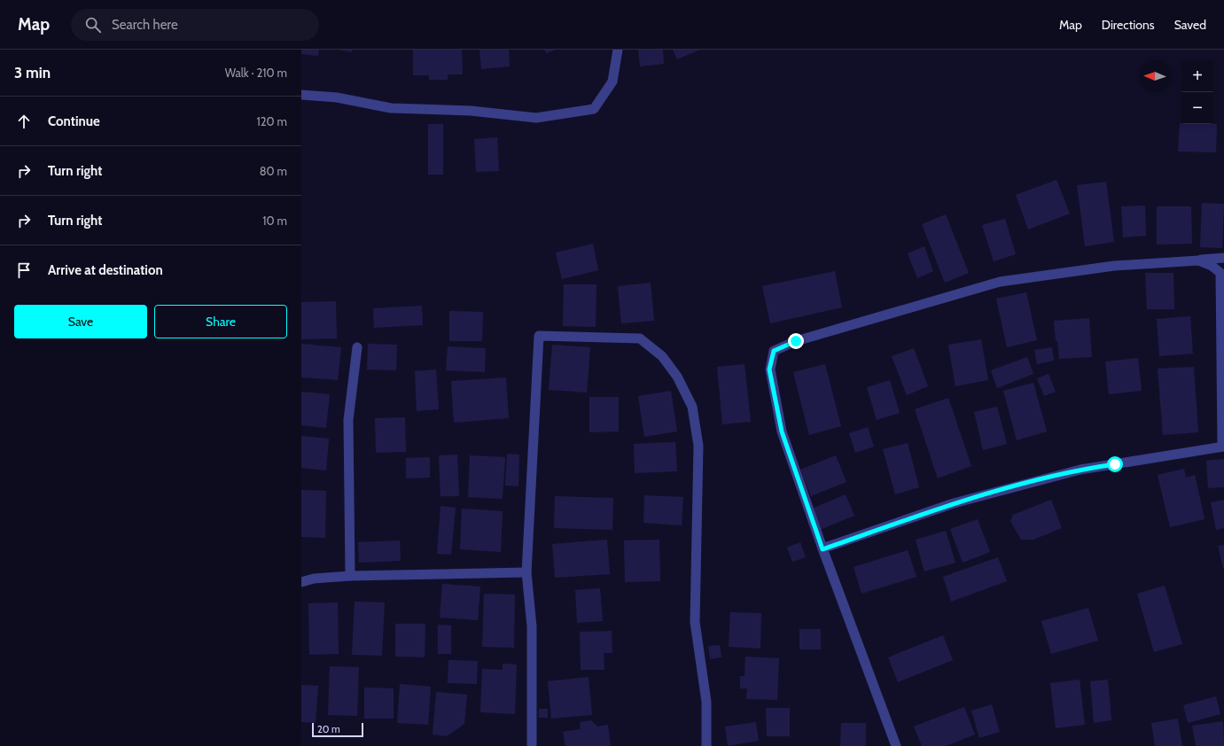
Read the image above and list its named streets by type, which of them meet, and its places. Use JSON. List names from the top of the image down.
{
  "scale_bar": "20 m",
  "north": "left",
  "page": {
    "header": "Map",
    "search": "Search here",
    "nav": ["Map", "Directions", "Saved"],
    "heading": ["3 min", "Walk · 210 m"],
    "map_buttons": ["+", "−"],
    "list": [
      ["Continue", "120 m"],
      ["Turn right", "80 m"],
      ["Turn right", "10 m"],
      "Arrive at destination"
    ],
    "buttons": ["Save", "Share"],
    "scale": "20 m"
  }
}
